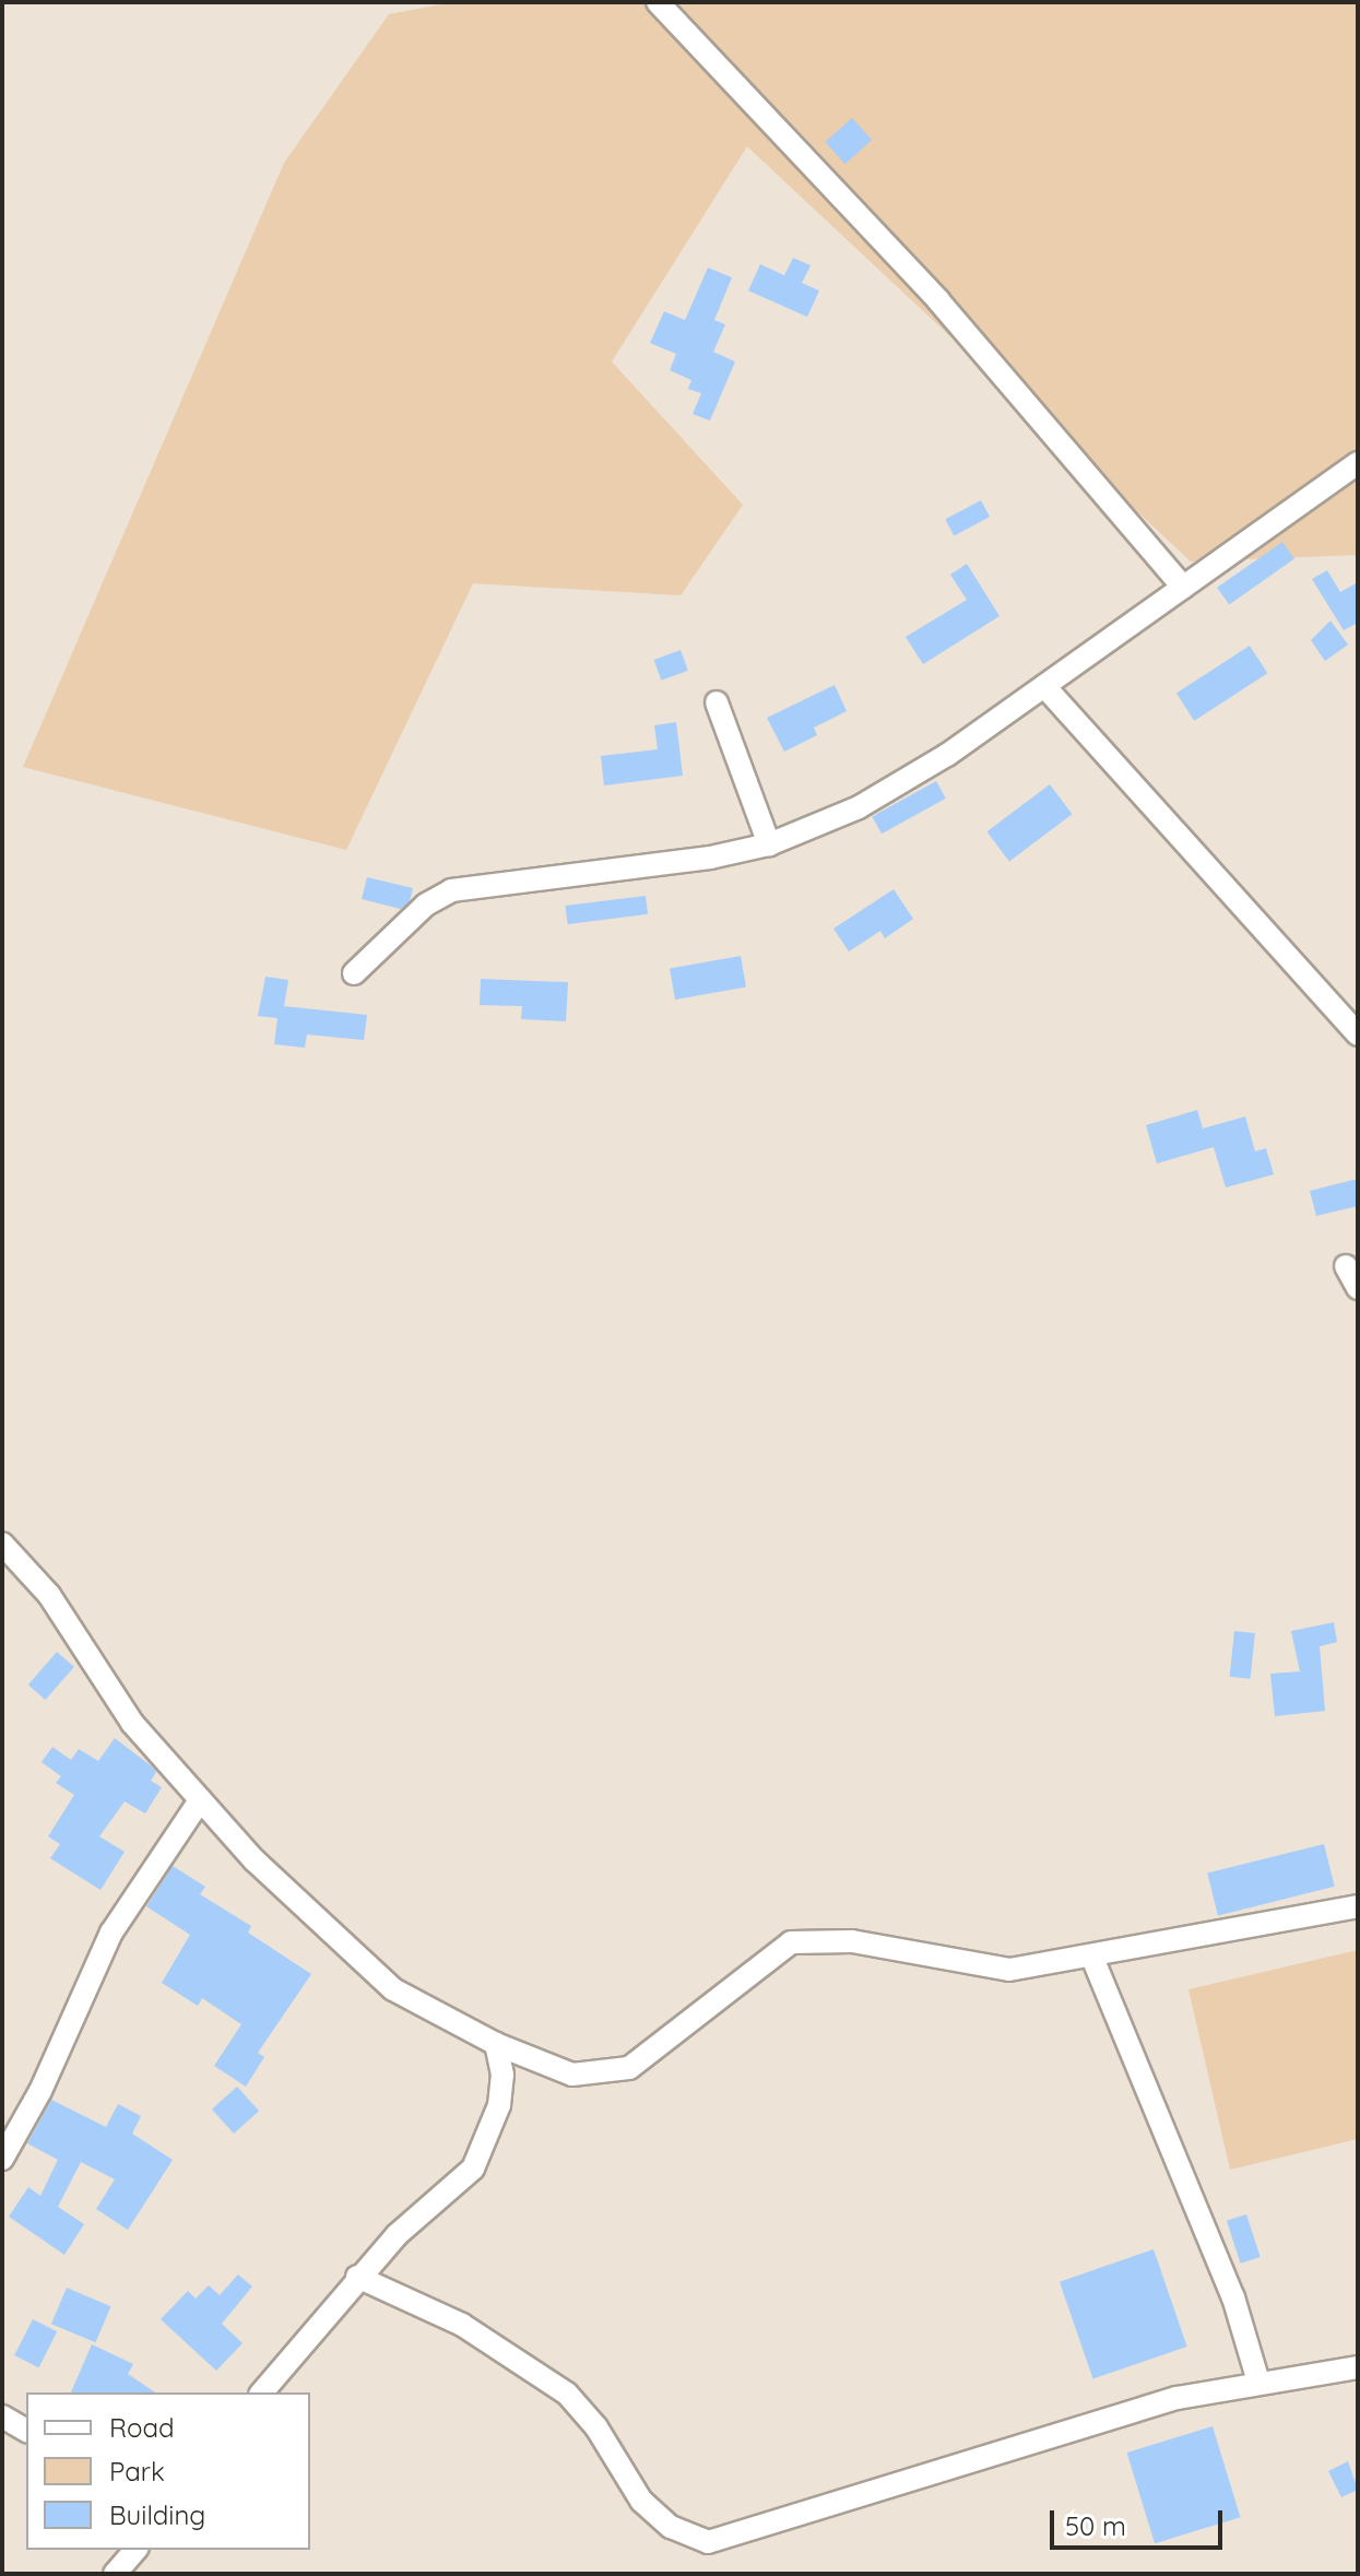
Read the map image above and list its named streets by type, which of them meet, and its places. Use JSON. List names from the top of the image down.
{
  "legend": ["Road", "Park", "Building"],
  "scale_bar": "50 m"
}
